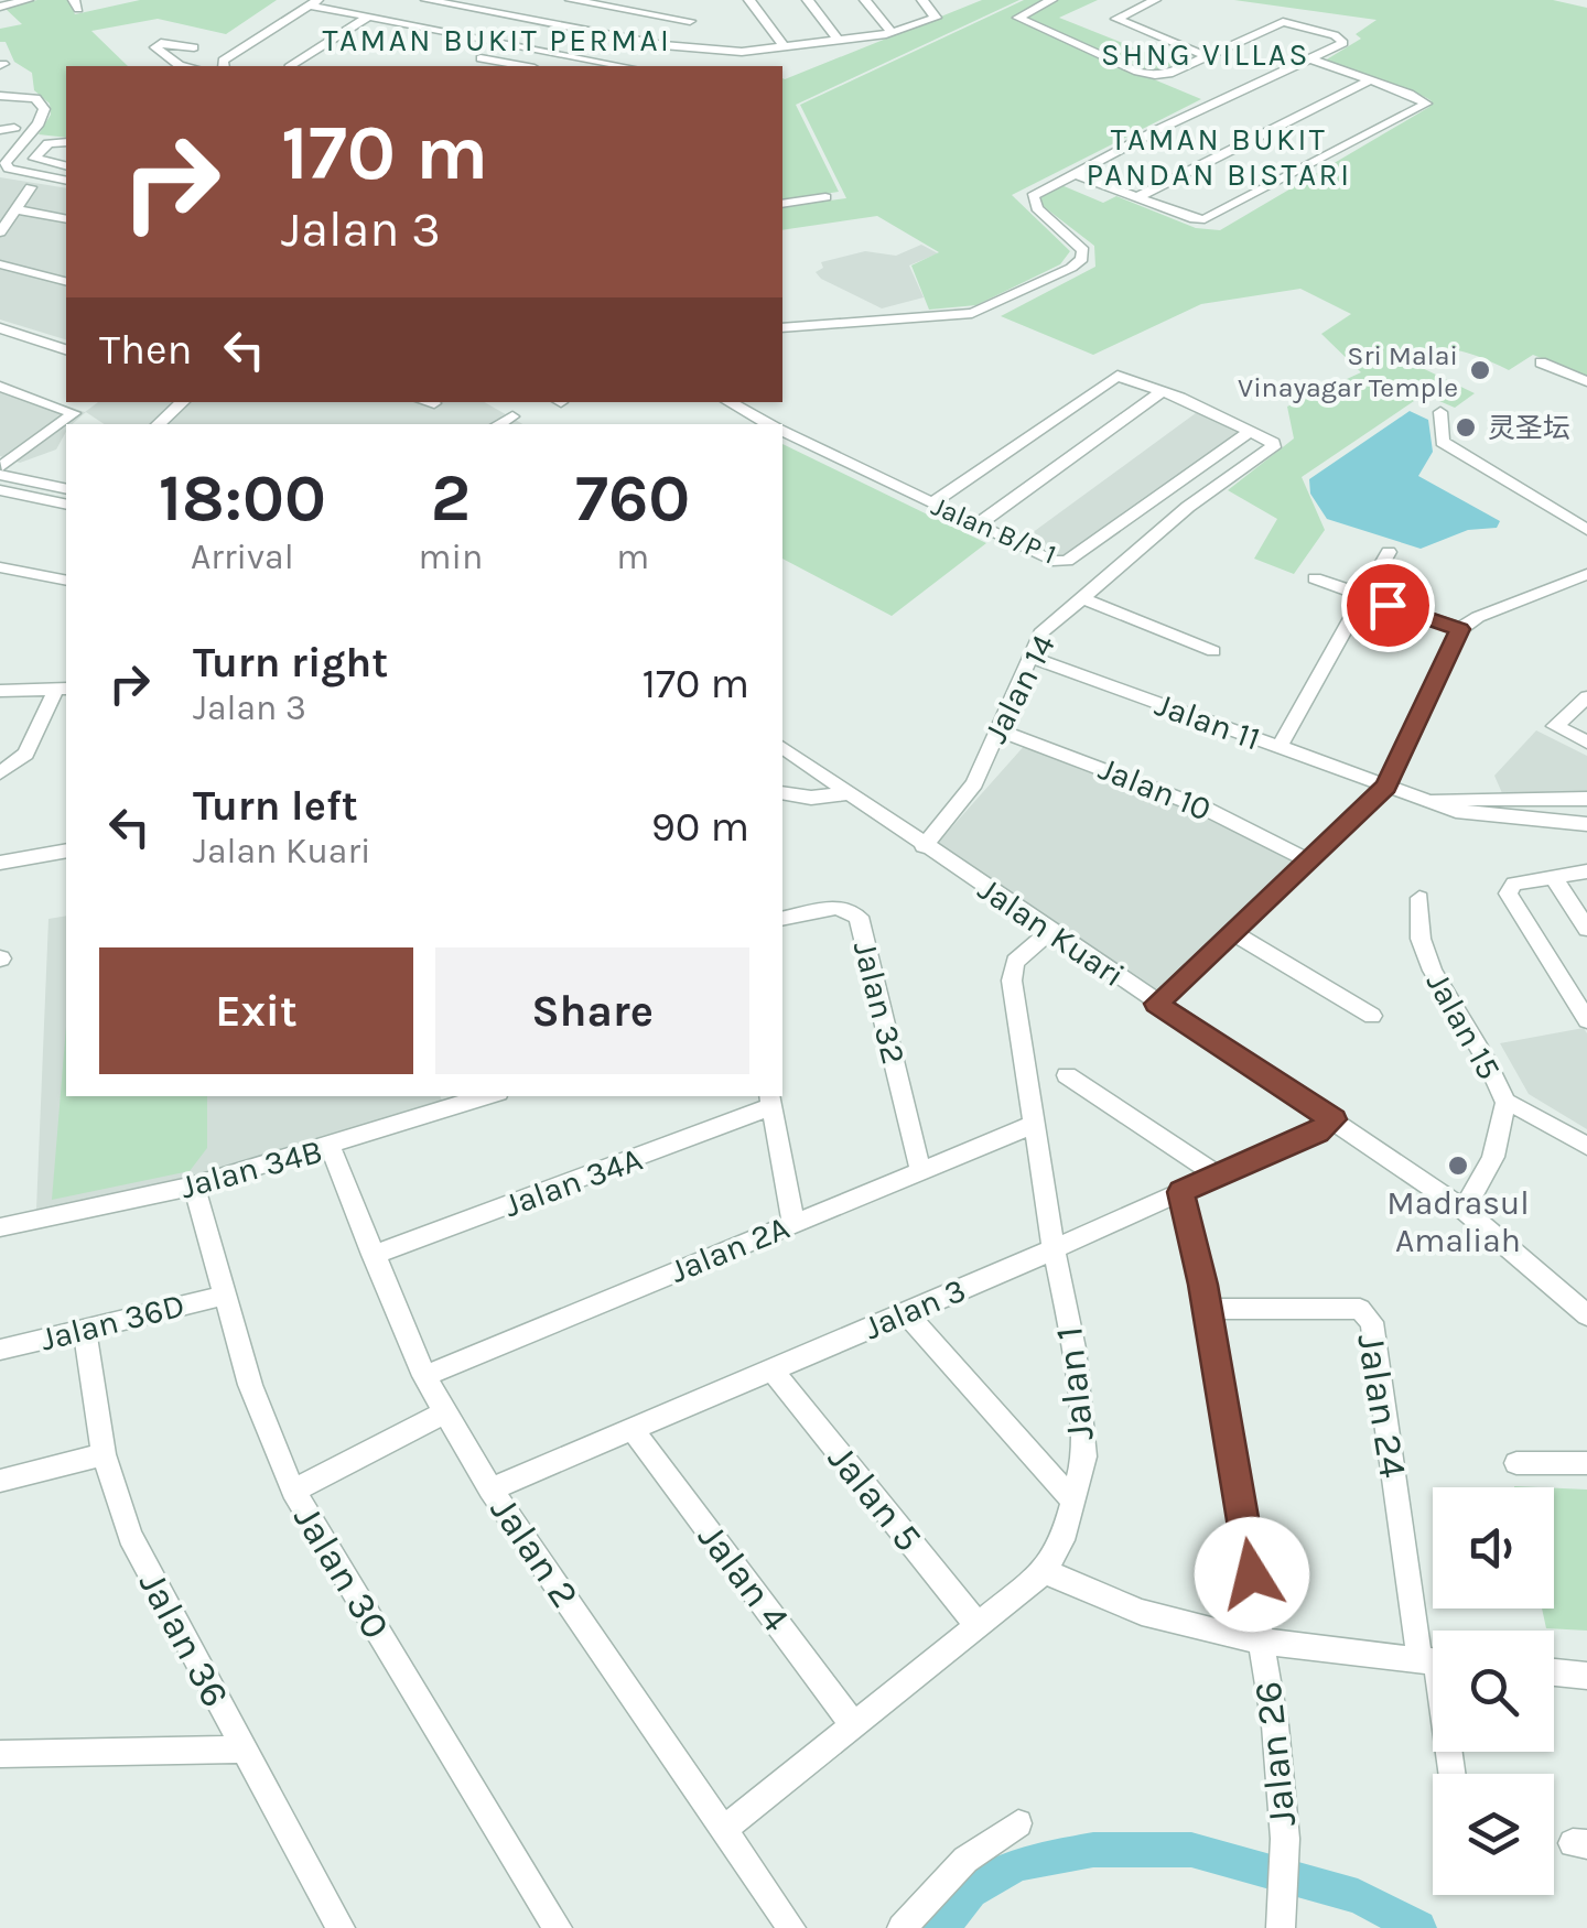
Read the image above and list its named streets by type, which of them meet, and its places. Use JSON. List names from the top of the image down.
{
  "streets": {
    "street": [
      "Jalan B/P 1",
      "Jalan 14",
      "Jalan 11",
      "Jalan 10",
      "Jalan Kuari",
      "Jalan 32",
      "Jalan 15",
      "Jalan 34B",
      "Jalan 34A",
      "Jalan 2A",
      "Jalan 3",
      "Jalan 36D",
      "Jalan 1",
      "Jalan 24",
      "Jalan 5",
      "Jalan 2",
      "Jalan 30",
      "Jalan 4",
      "Jalan 36",
      "Jalan 26"
    ]
  },
  "crossings": [
    ["Jalan B/P 1", "Jalan 14"],
    ["Jalan 14", "Jalan 11"],
    ["Jalan 14", "Jalan 10"],
    ["Jalan 14", "Jalan Kuari"],
    ["Jalan Kuari", "Jalan 15"],
    ["Jalan Kuari", "Jalan 3"],
    ["Jalan Kuari", "Jalan 1"],
    ["Jalan 32", "Jalan 2A"],
    ["Jalan 34B", "Jalan 2"],
    ["Jalan 34B", "Jalan 30"],
    ["Jalan 34A", "Jalan 2"],
    ["Jalan 2A", "Jalan 1"],
    ["Jalan 2A", "Jalan 2"],
    ["Jalan 3", "Jalan 1"],
    ["Jalan 3", "Jalan 5"],
    ["Jalan 3", "Jalan 2"],
    ["Jalan 3", "Jalan 4"],
    ["Jalan 3", "Jalan 26"],
    ["Jalan 36D", "Jalan 30"],
    ["Jalan 36D", "Jalan 36"],
    ["Jalan 1", "Jalan 5"],
    ["Jalan 1", "Jalan 2"],
    ["Jalan 1", "Jalan 4"],
    ["Jalan 24", "Jalan 26"]
  ],
  "districts": ["TAMAN BUKIT PERMAI", "SHNG VILLAS", "TAMAN BUKIT PANDAN BISTARI"],
  "places": ["Sri Malai Vinayagar Temple", "灵圣坛", "Madrasul Amaliah"],
  "page": {
    "turn": ["170 m", "Jalan 3"],
    "then": "Then",
    "eta": [
      "18:00",
      "Arrival",
      "2",
      "min",
      "760",
      "m"
    ],
    "list": [
      {
        "name": "Turn right",
        "note": "Jalan 3",
        "value": "170 m"
      },
      {
        "name": "Turn left",
        "note": "Jalan Kuari",
        "value": "90 m"
      }
    ],
    "buttons": ["Exit", "Share"]
  }
}
